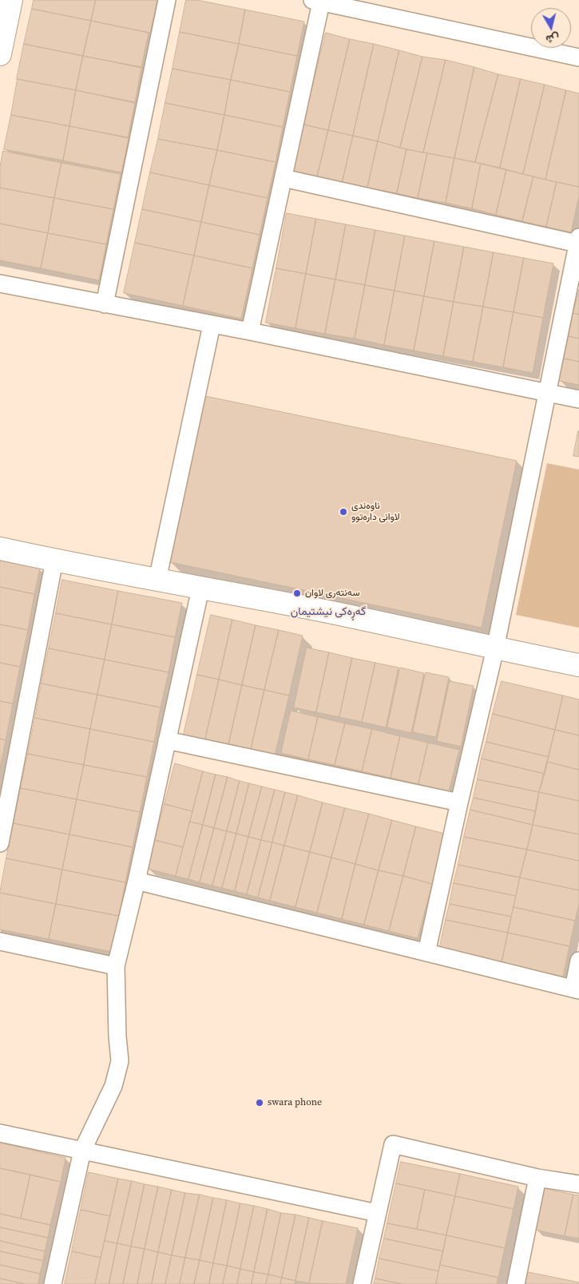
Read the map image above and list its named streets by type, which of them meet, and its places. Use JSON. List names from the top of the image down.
{
  "districts": ["گەڕەکی نیشتیمان"],
  "places": ["ناوەندی لاوانی دارەتوو", "سەنتەری لاوان", "swara phone"],
  "north": "bottom"
}
